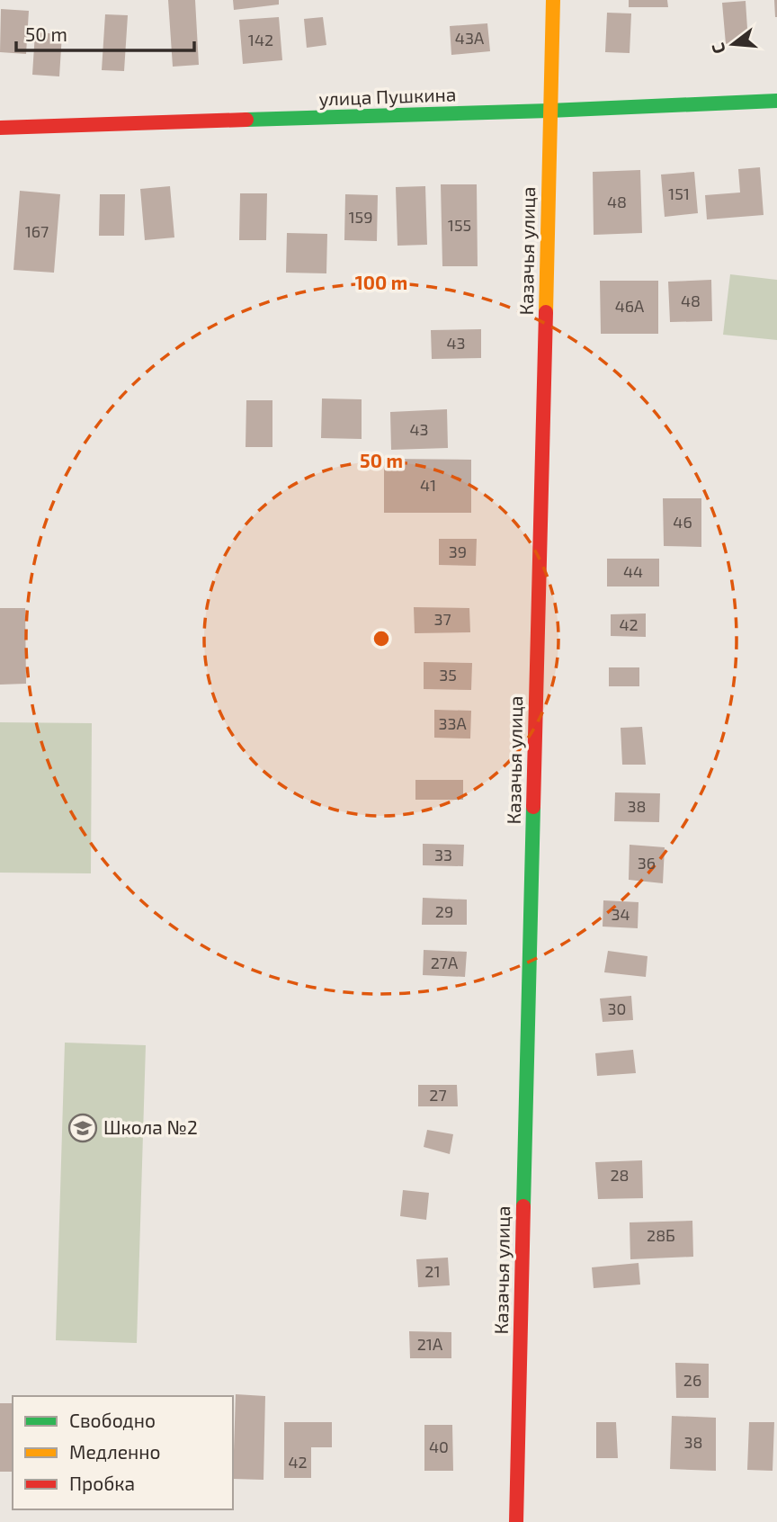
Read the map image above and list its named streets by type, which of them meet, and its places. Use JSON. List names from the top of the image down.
{
  "streets": {
    "street": ["улица Пушкина", "Казачья улица"]
  },
  "crossings": [
    ["улица Пушкина", "Казачья улица"]
  ],
  "places": {
    "school or university": ["Школа №2"]
  },
  "house_numbers": [
    "43А",
    "142",
    "151",
    "48",
    "159",
    "155",
    "167",
    "48",
    "46А",
    "43",
    "43",
    "41",
    "46",
    "39",
    "44",
    "37",
    "42",
    "35",
    "33А",
    "38",
    "33",
    "36",
    "29",
    "34",
    "27А",
    "30",
    "27",
    "28",
    "28Б",
    "21",
    "21А",
    "26",
    "38",
    "40",
    "42"
  ],
  "legend": ["Свободно", "Медленно", "Пробка"],
  "scale_bar": "50 m",
  "north": "left",
  "rings": ["100 m", "50 m"]
}
